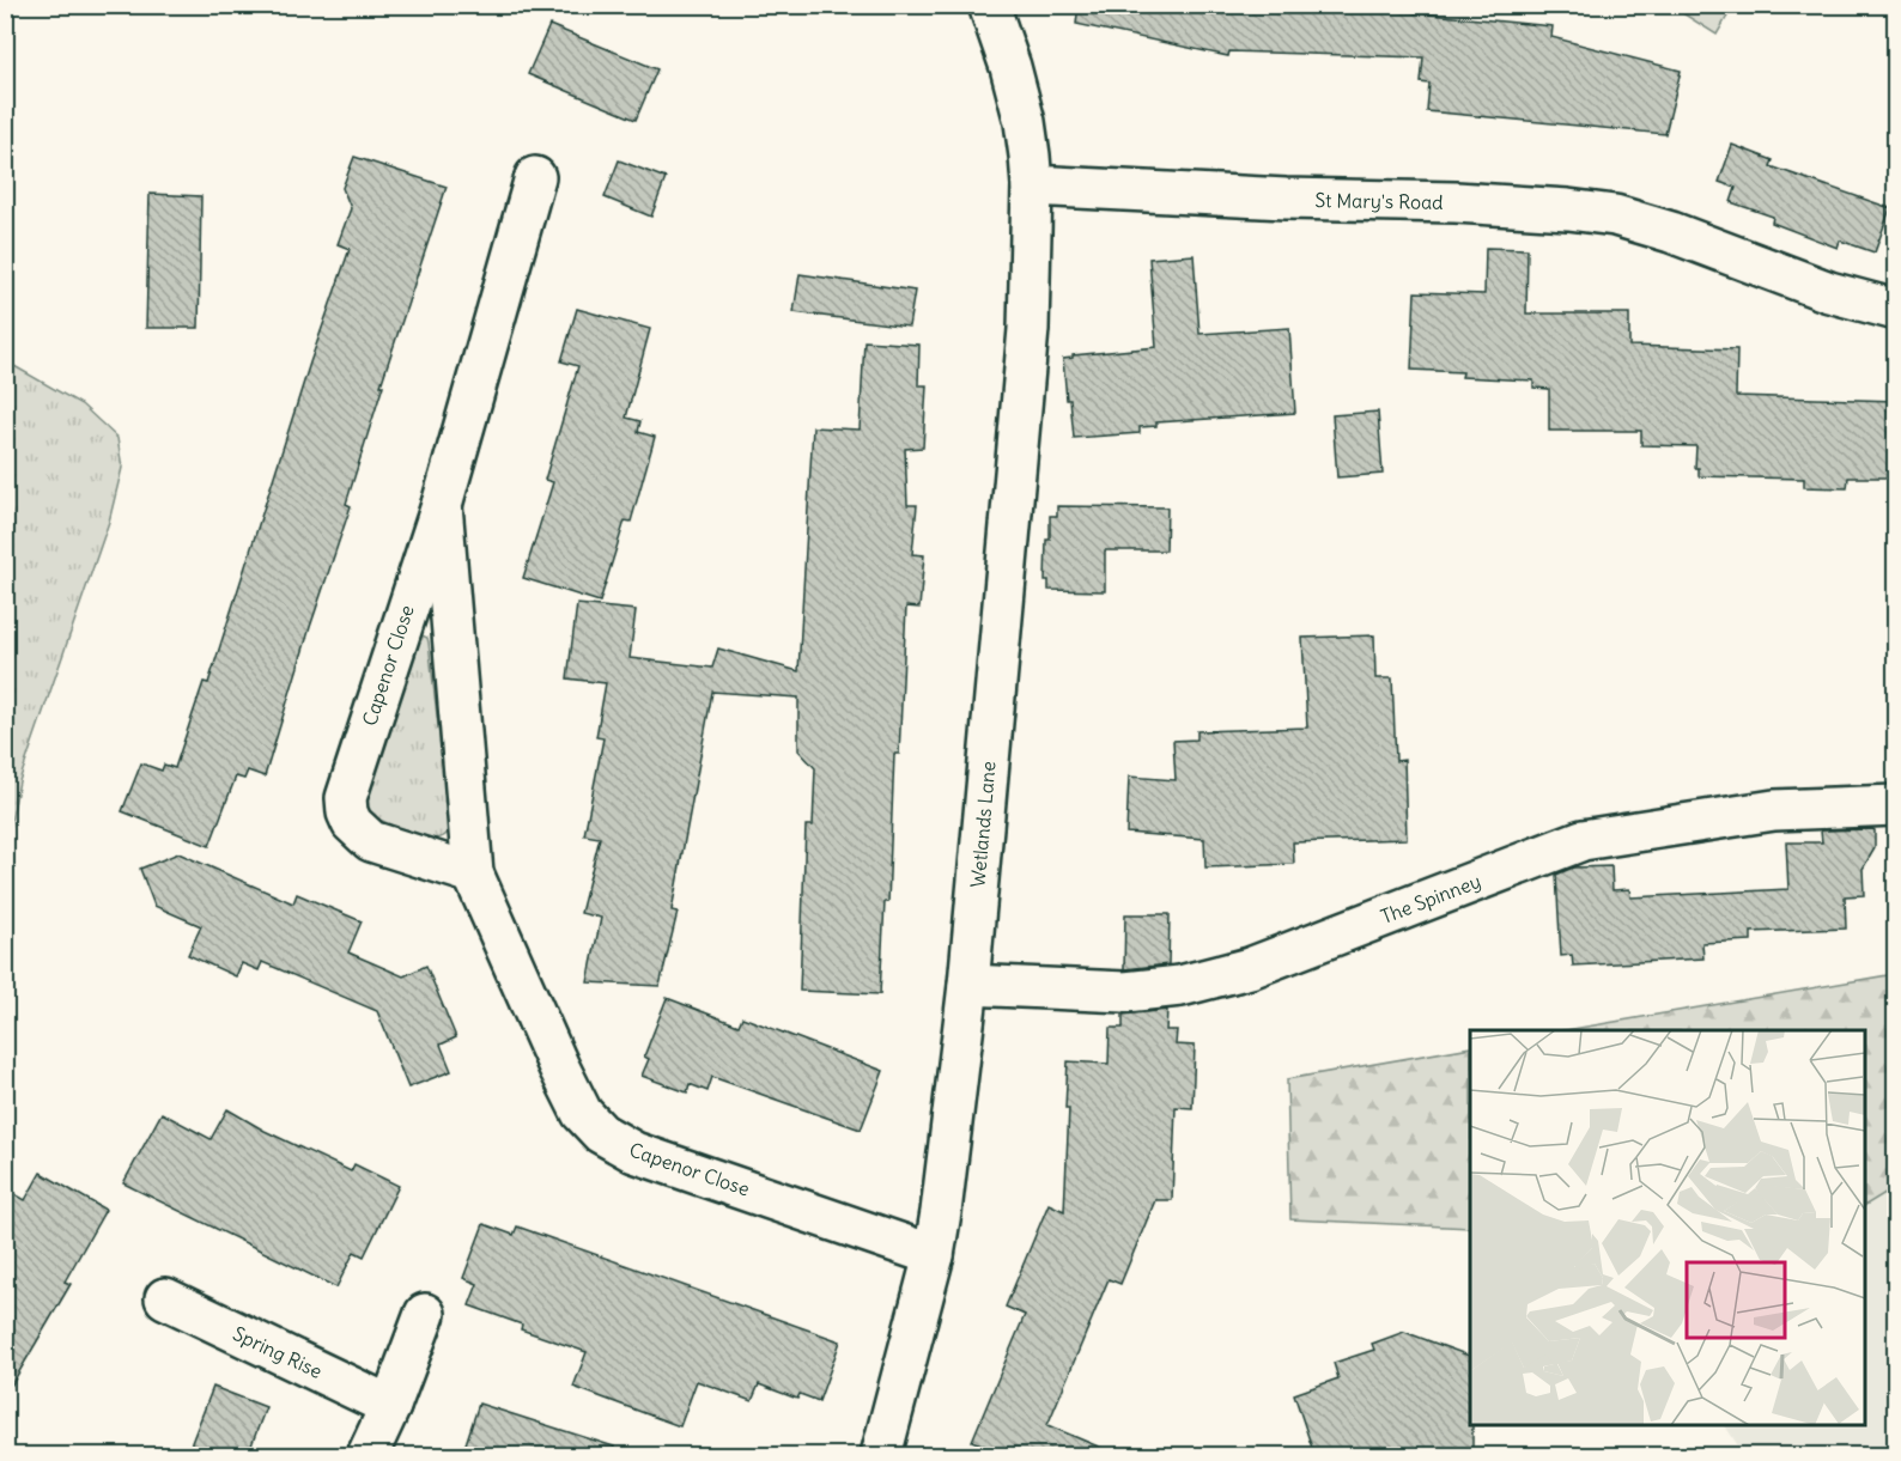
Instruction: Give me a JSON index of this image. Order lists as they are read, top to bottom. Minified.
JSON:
{"streets":{"street":["St Mary's Road","Capenor Close","Wetlands Lane","The Spinney","Spring Rise"]},"crossings":[["St Mary's Road","Wetlands Lane"],["Capenor Close","Wetlands Lane"],["Wetlands Lane","The Spinney"]]}
